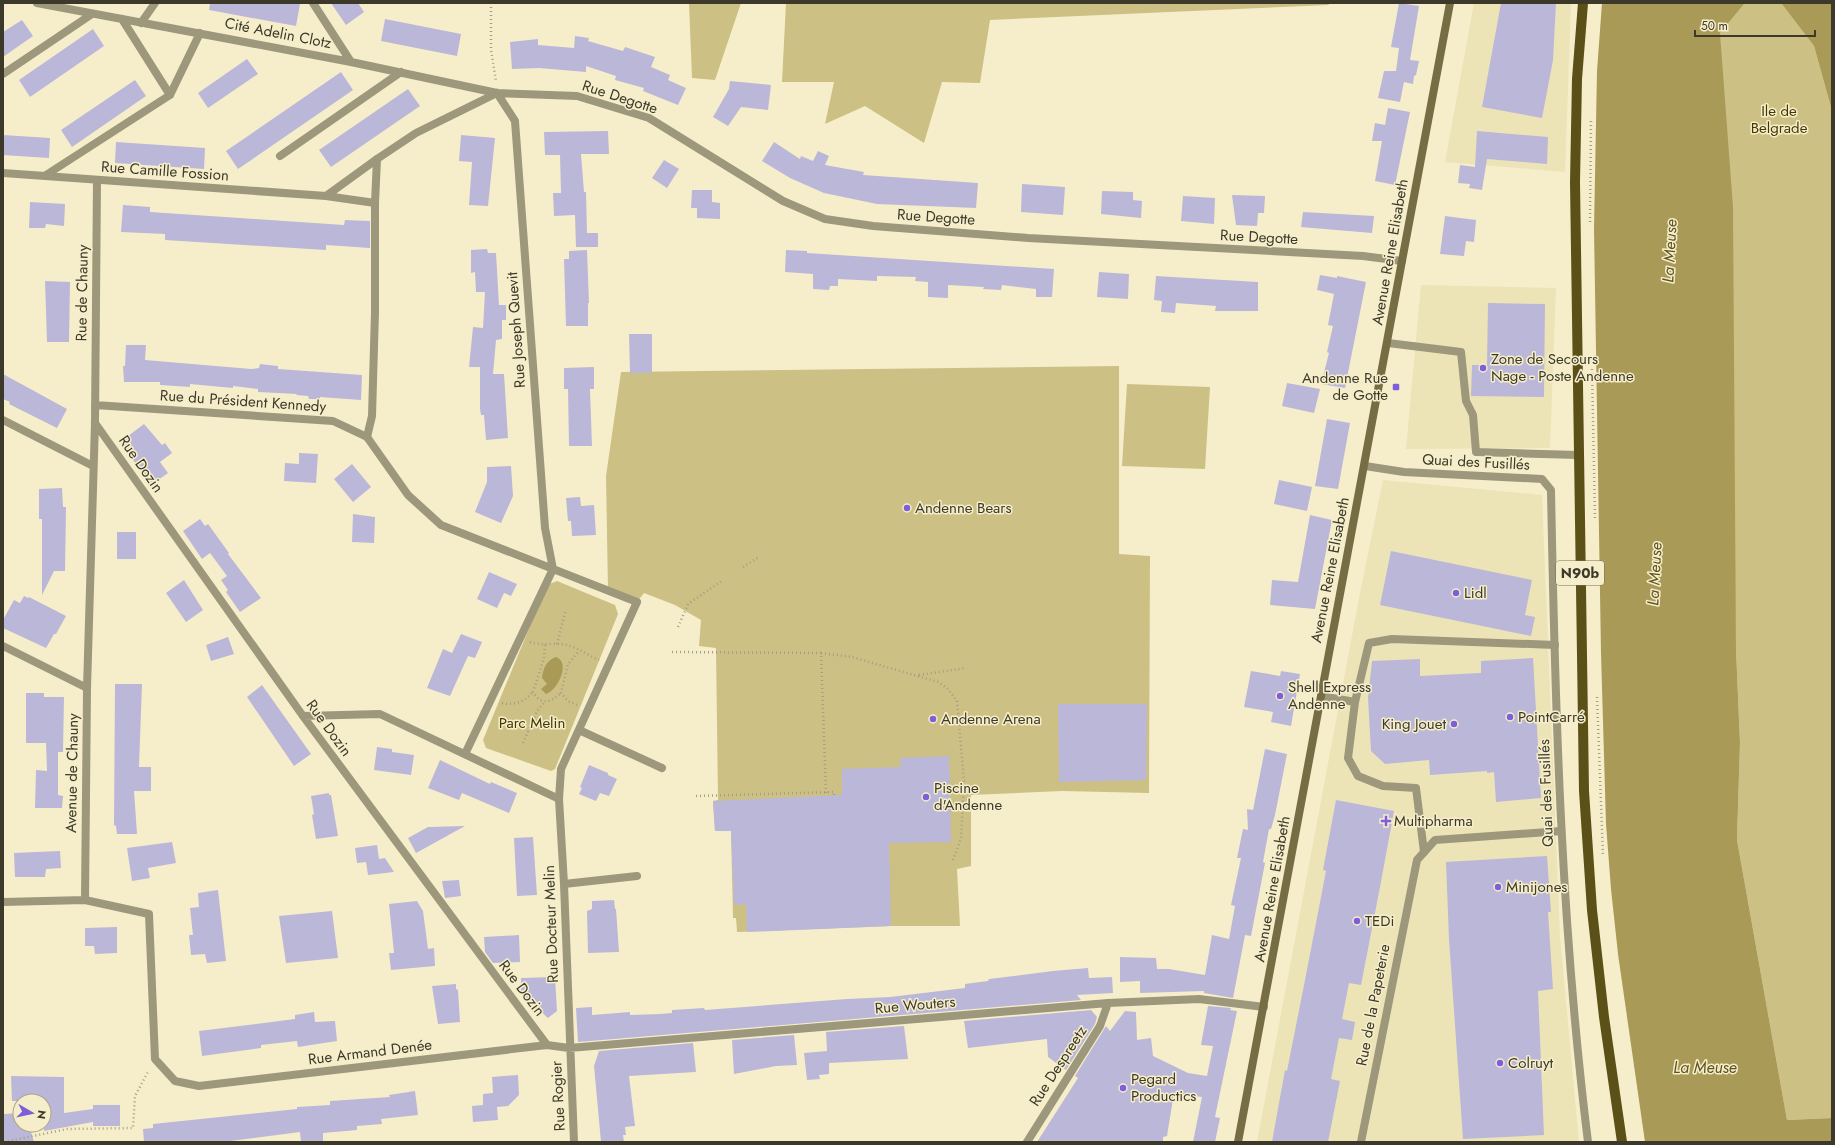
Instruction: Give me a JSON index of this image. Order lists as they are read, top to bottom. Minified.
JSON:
{"streets":{"main road":["Avenue Reine Elisabeth","N90b"],"street":["Cité Adelin Clotz","Rue Degotte","Rue Camille Fossion","Rue de Chauny","Rue Joseph Quevit","Rue du Président Kennedy","Quai des Fusillés","Rue Dozin","Avenue de Chauny","Rue Docteur Melin","Rue Wouters","Rue de la Papeterie","Rue Armand Denée","Rue Despreetz","Rue Rogier"]},"crossings":[["Cité Adelin Clotz","Rue Degotte"],["Cité Adelin Clotz","Rue Joseph Quevit"],["Rue Degotte","Avenue Reine Elisabeth"],["Rue Degotte","Rue Joseph Quevit"],["Rue Camille Fossion","Rue de Chauny"],["Avenue Reine Elisabeth","Quai des Fusillés"],["Avenue Reine Elisabeth","Rue Wouters"],["Rue de Chauny","Rue du Président Kennedy"],["Rue de Chauny","Avenue de Chauny"],["Rue Joseph Quevit","Rue du Président Kennedy"],["Rue du Président Kennedy","Avenue de Chauny"],["Rue du Président Kennedy","Rue Docteur Melin"],["Quai des Fusillés","Rue de la Papeterie"],["Rue Dozin","Avenue de Chauny"],["Rue Dozin","Rue Armand Denée"],["Rue Docteur Melin","Rue Wouters"],["Rue Docteur Melin","Rue Armand Denée"],["Rue Docteur Melin","Rue Rogier"],["Rue Wouters","Rue Armand Denée"],["Rue Wouters","Rue Despreetz"],["Rue Wouters","Rue Rogier"],["Rue Armand Denée","Rue Rogier"]],"water":["La Meuse"],"parks":["Ile de Belgrade","Parc Melin"],"places":{"other":["Zone de Secours Nage - Poste Andenne","Andenne Bears","Lidl","Shell Express Andenne","PointCarré","Andenne Arena","King Jouet","Piscine d'Andenne","Minijones","TEDi","Colruyt","Pegard Productics"],"transit":["Andenne Rue de Gotte"],"health":["Multipharma"]},"scale_bar":"50 m","north":"right"}
